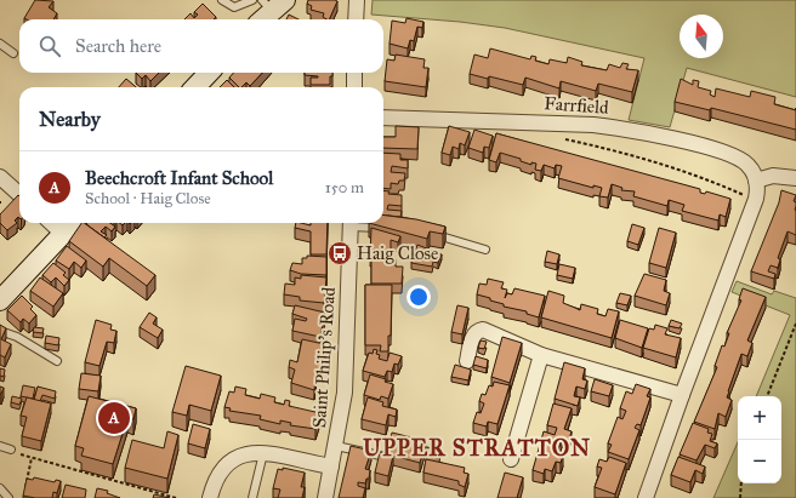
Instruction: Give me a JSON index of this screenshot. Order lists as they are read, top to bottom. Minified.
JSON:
{"streets":{"street":["Farrfield","Saint Philip's Road"]},"districts":["UPPER STRATTON"],"places":{"bus stop":["Haig Close"]},"north":"top","page":{"search":"Search here","heading":"Nearby","list":[{"mark":"A","name":"Beechcroft Infant School","note":"School · Haig Close","value":"150 m"}],"map_buttons":["+","−"],"pins":"A"}}
